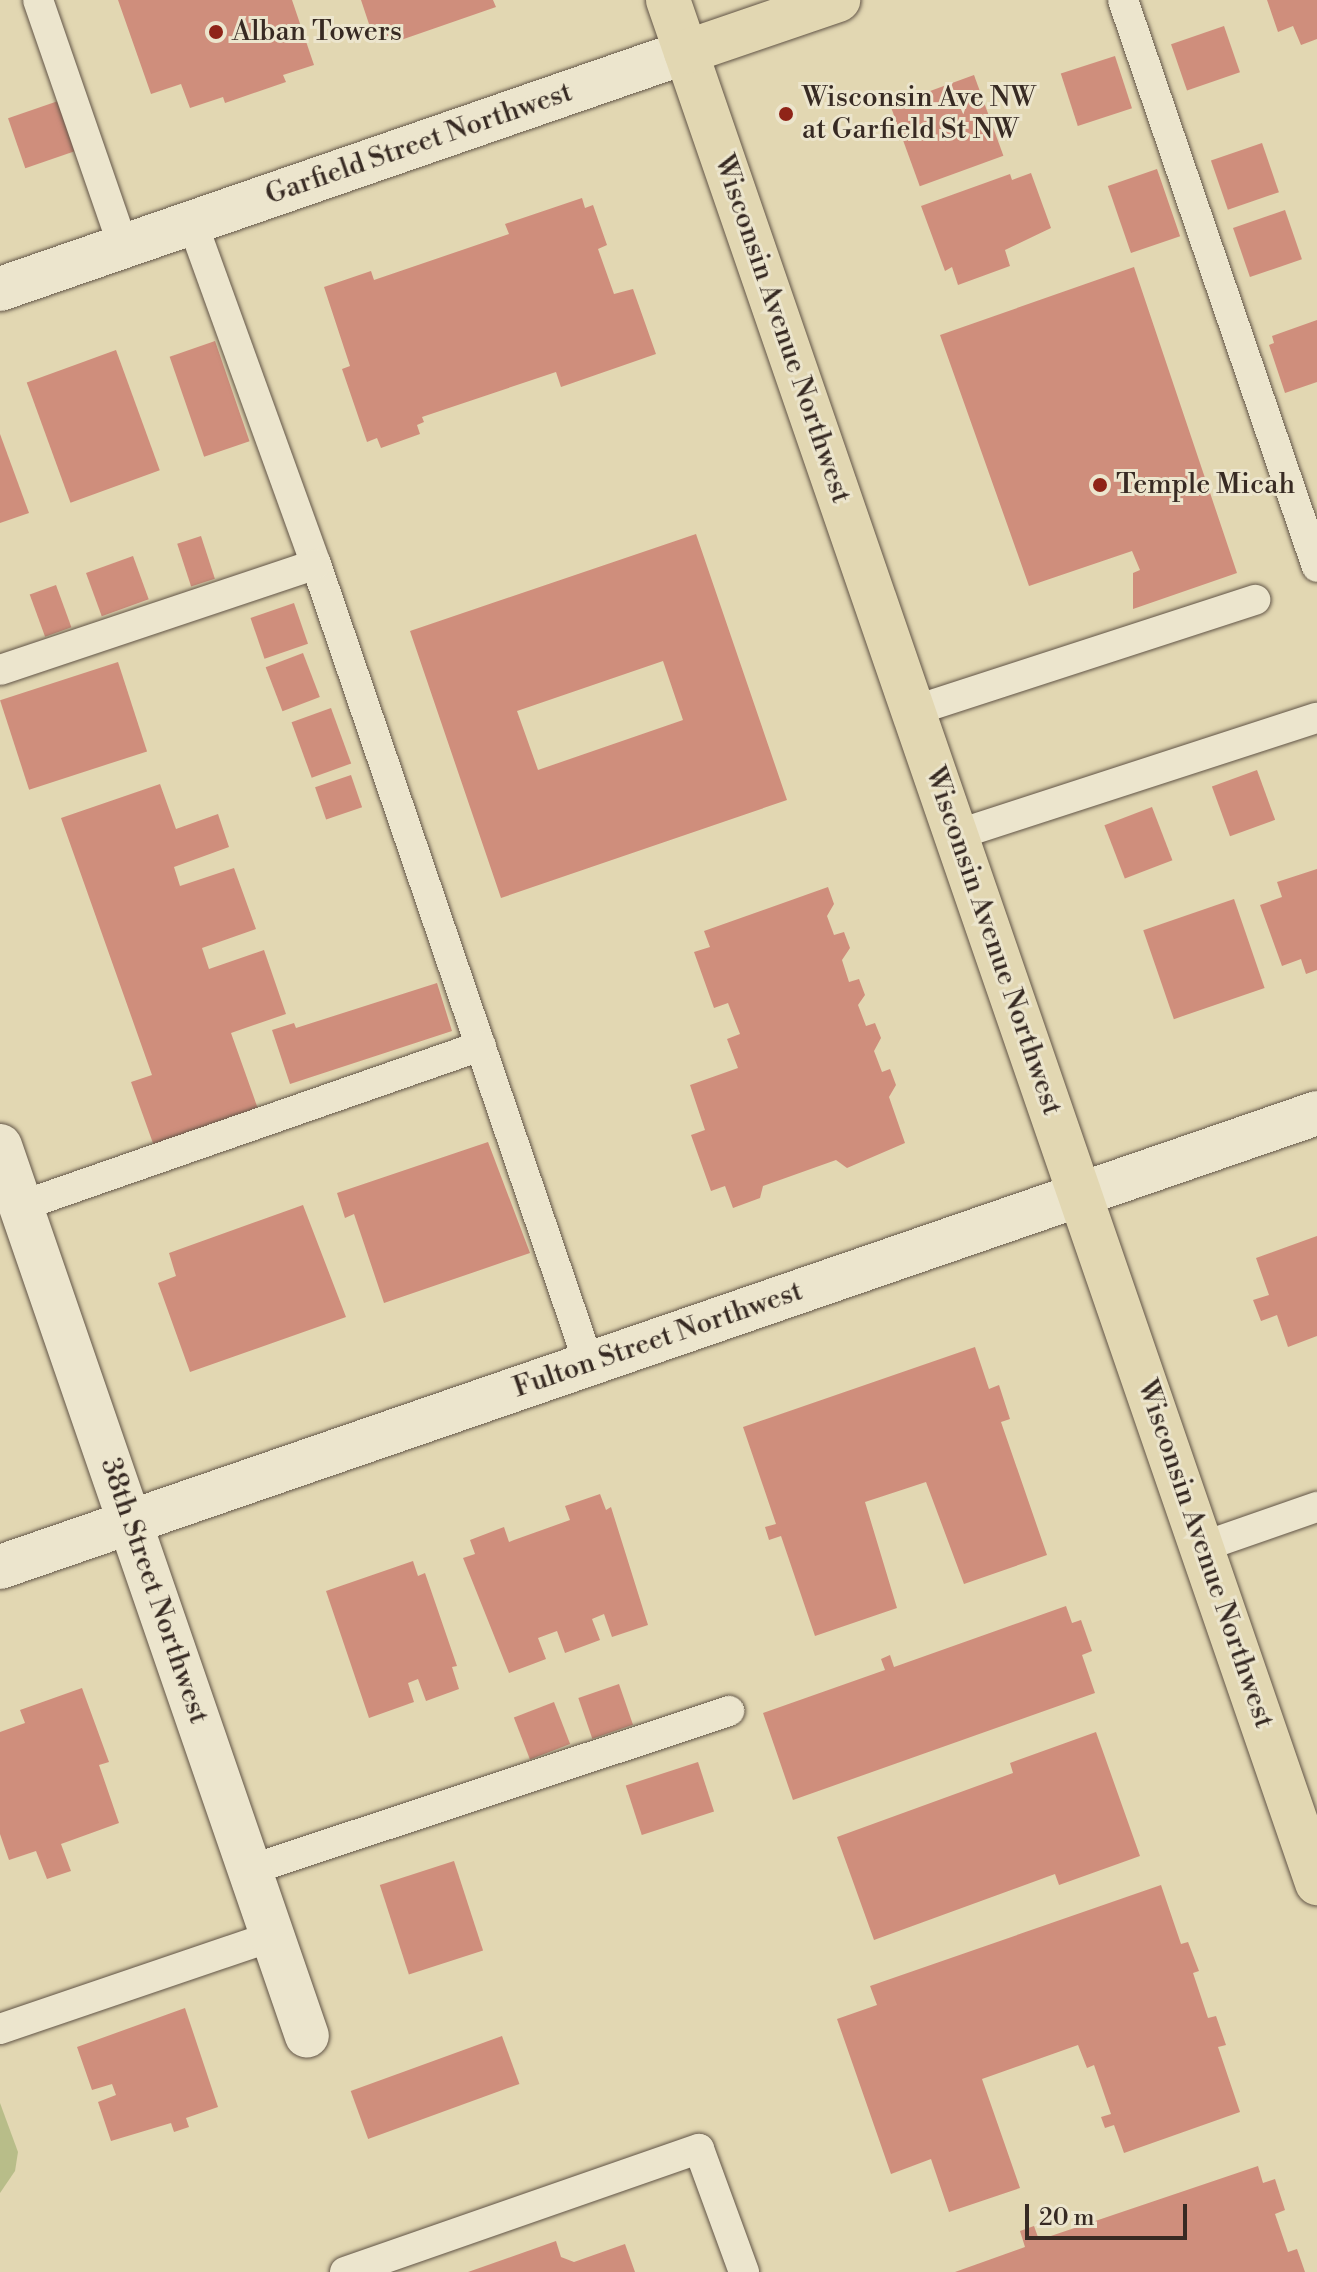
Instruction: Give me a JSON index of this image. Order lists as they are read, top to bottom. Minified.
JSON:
{"streets":{"main road":["Garfield Street Northwest","Wisconsin Avenue Northwest"],"street":["Fulton Street Northwest","38th Street Northwest"]},"crossings":[["Garfield Street Northwest","Wisconsin Avenue Northwest"],["Wisconsin Avenue Northwest","Fulton Street Northwest"],["Fulton Street Northwest","38th Street Northwest"]],"places":["Alban Towers","Wisconsin Ave NW at Garfield St NW","Temple Micah"],"scale_bar":"20 m"}
